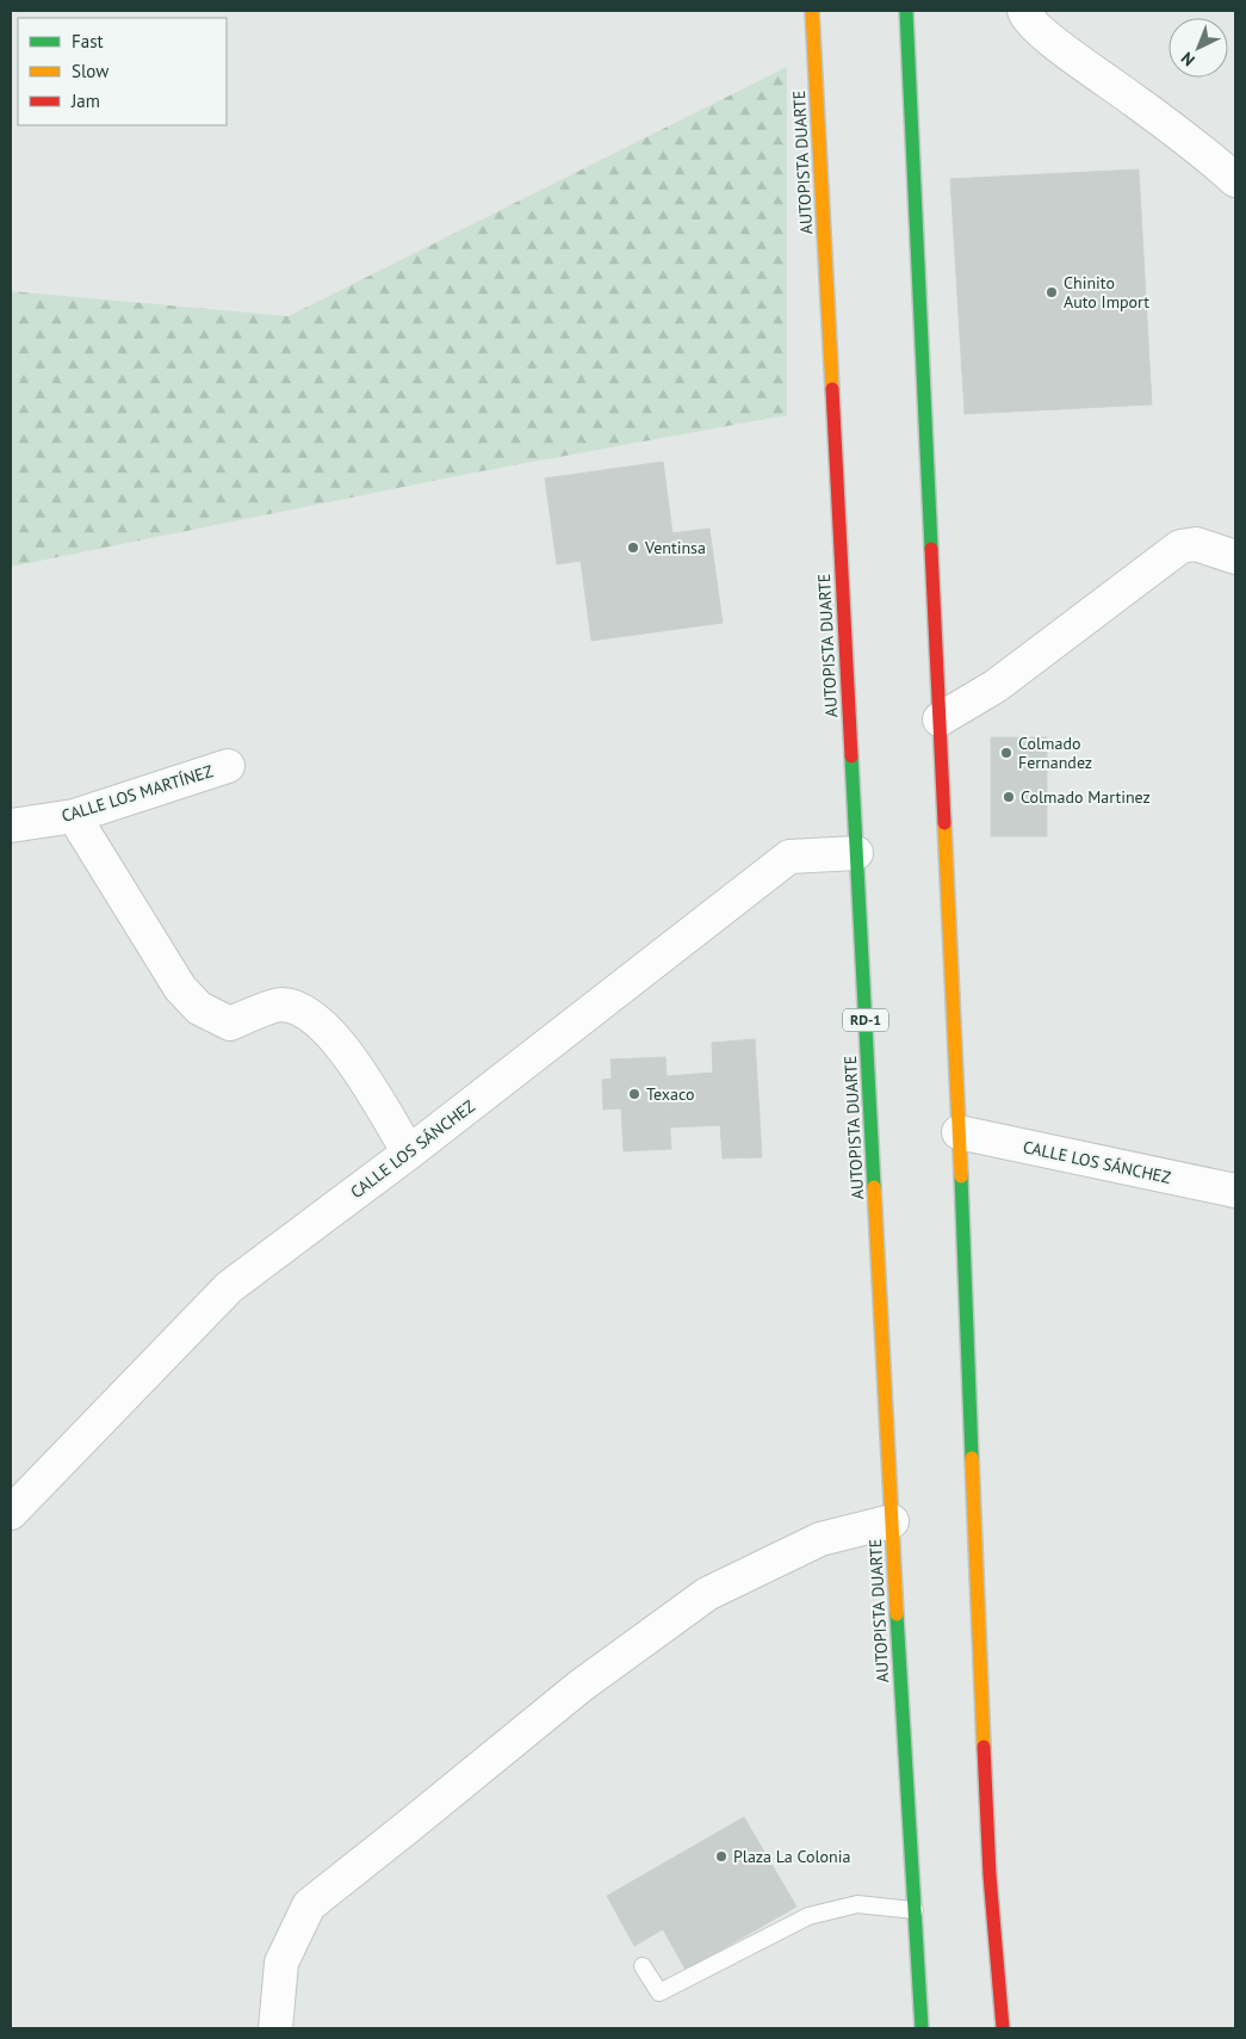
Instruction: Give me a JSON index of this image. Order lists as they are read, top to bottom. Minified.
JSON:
{"streets":{"highway":["AUTOPISTA DUARTE","RD-1"],"street":["CALLE LOS MARTÍNEZ","CALLE LOS SÁNCHEZ"]},"crossings":[["AUTOPISTA DUARTE","CALLE LOS SÁNCHEZ"]],"places":["Chinito Auto Import","Ventinsa","Colmado Fernandez","Colmado Martinez","Texaco","Plaza La Colonia"],"legend":["Fast","Slow","Jam"],"north":"bottom left"}
